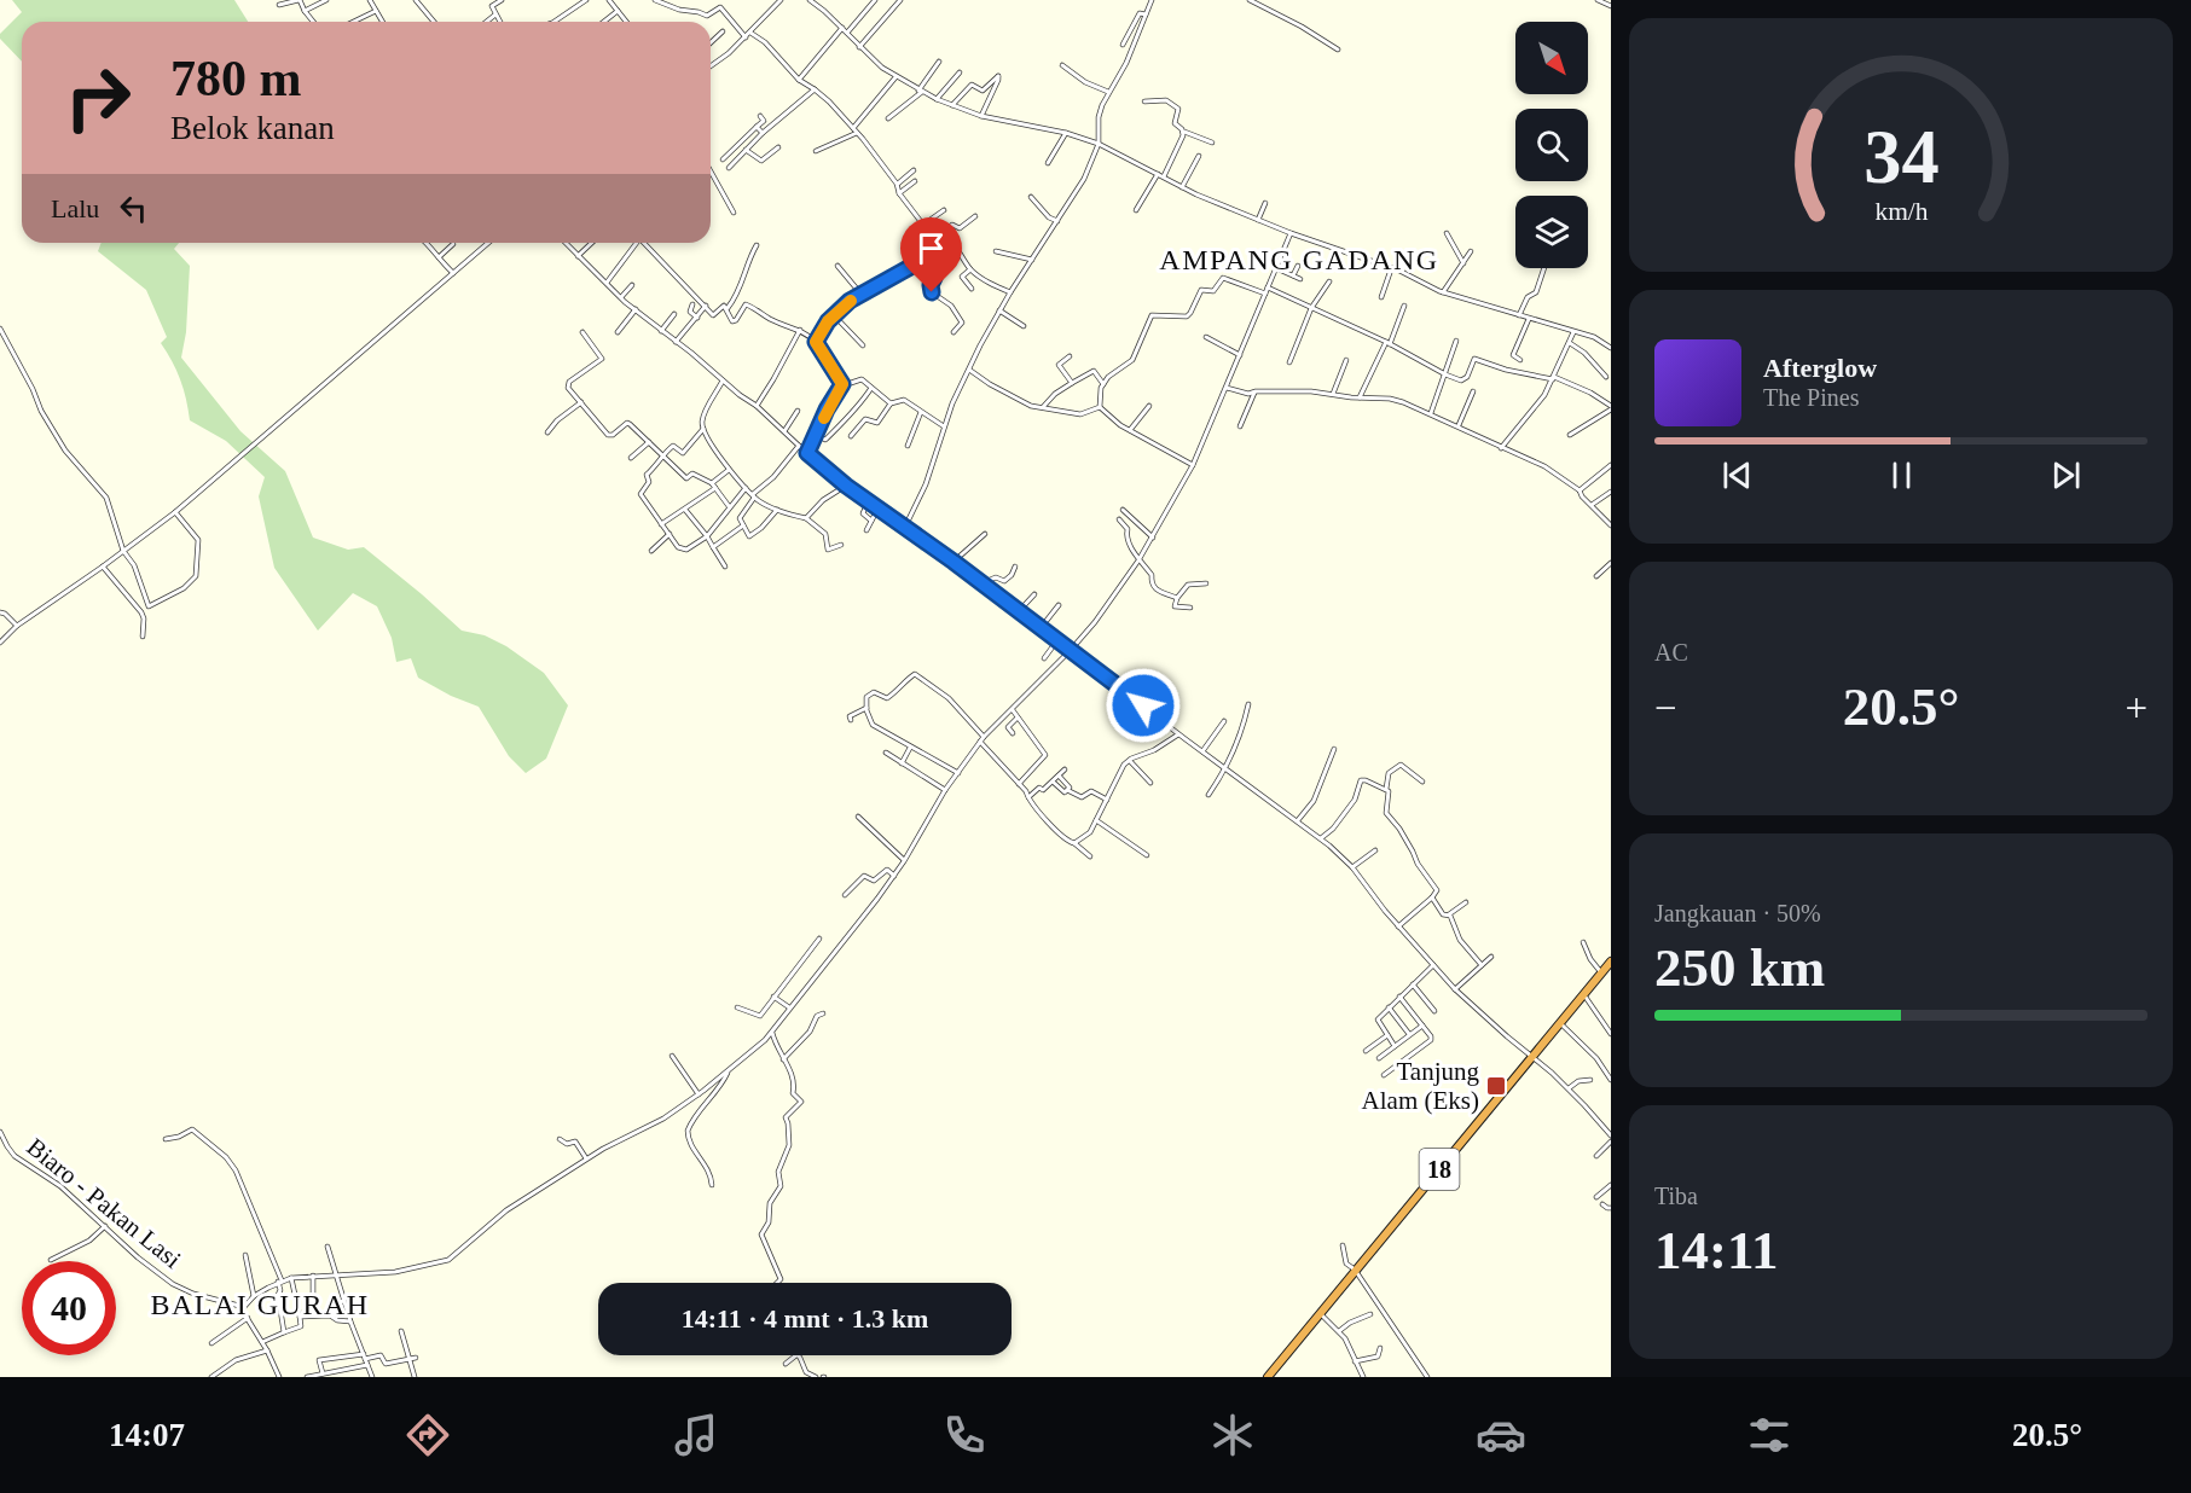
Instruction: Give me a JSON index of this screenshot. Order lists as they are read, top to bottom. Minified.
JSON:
{"streets":{"highway":["18"],"street":["Biaro - Pakan Lasi"]},"districts":["AMPANG GADANG","BALAI GURAH"],"places":{"transit":["Tanjung Alam (Eks)"]},"north":"bottom right","page":{"turn":["780 m","Belok kanan"],"then":"Lalu","song":["Afterglow","The Pines"],"tile":["AC",["Jangkauan · 50%","250 km"],["Tiba","14:11"]],"heat":["−","20.5°","+"],"limit":"40","trip":"14:11 · 4 mnt · 1.3 km","tabs":["14:07","20.5°"],"gauge":["34","km/h"]}}
